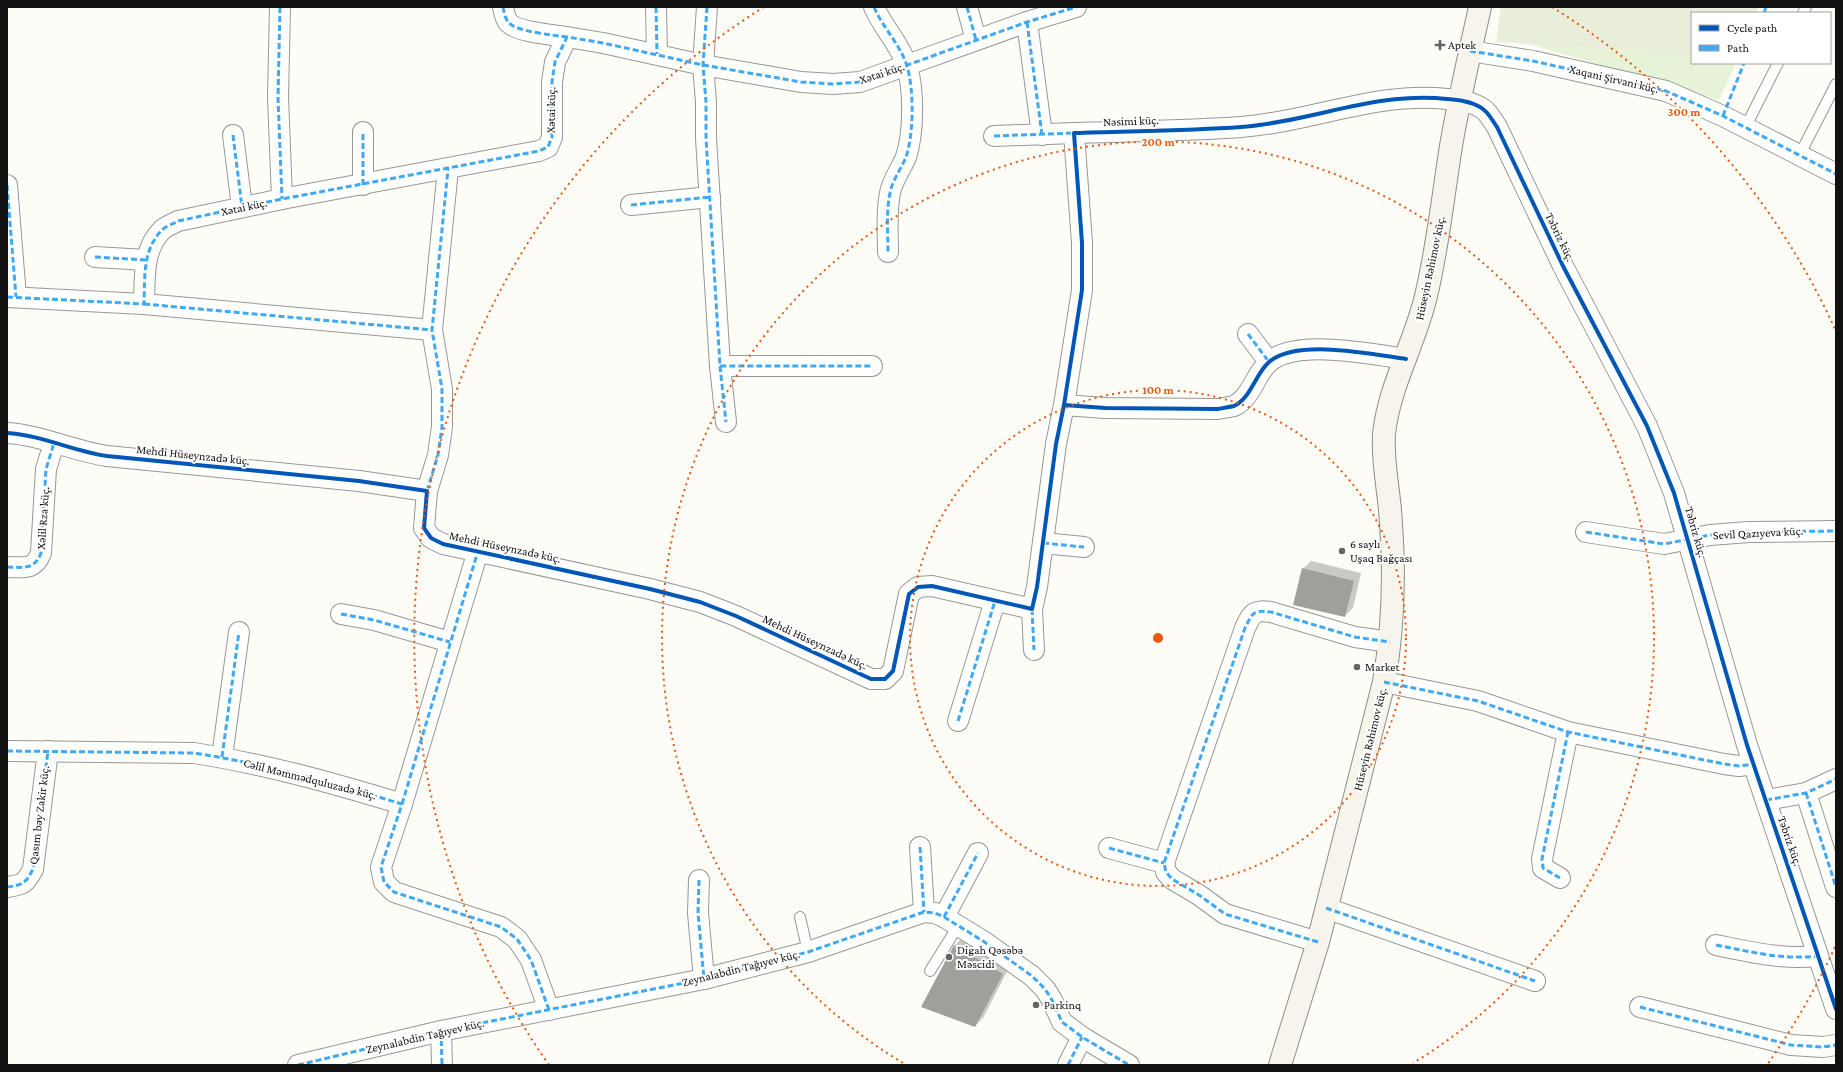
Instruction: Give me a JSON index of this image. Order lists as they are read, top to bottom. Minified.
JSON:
{"streets":{"main road":["Hüseyin Rəhimov küç."],"street":["Xətai küç.","Xaqani Şirvani küç.","Nəsimi küç.","Təbriz küç.","Mehdi Hüseynzadə küç.","Xəlil Rza küç.","Sevil Qazıyeva küç.","Cəlil Məmmədquluzadə küç.","Qasım bəy Zakir küç.","Zeynalabdin Tağıyev küç."]},"crossings":[["Xaqani Şirvani küç.","Hüseyin Rəhimov küç."],["Nəsimi küç.","Təbriz küç."],["Nəsimi küç.","Hüseyin Rəhimov küç."],["Təbriz küç.","Hüseyin Rəhimov küç."],["Təbriz küç.","Sevil Qazıyeva küç."],["Mehdi Hüseynzadə küç.","Xəlil Rza küç."],["Cəlil Məmmədquluzadə küç.","Qasım bəy Zakir küç."]],"places":{"health":["Aptek"],"other":["6 saylı Uşaq Bağçası","Market","Digah Qəsəbə Məscidi","Parkinq"]},"legend":["Cycle path","Path"],"rings":["300 m","200 m","100 m"]}
